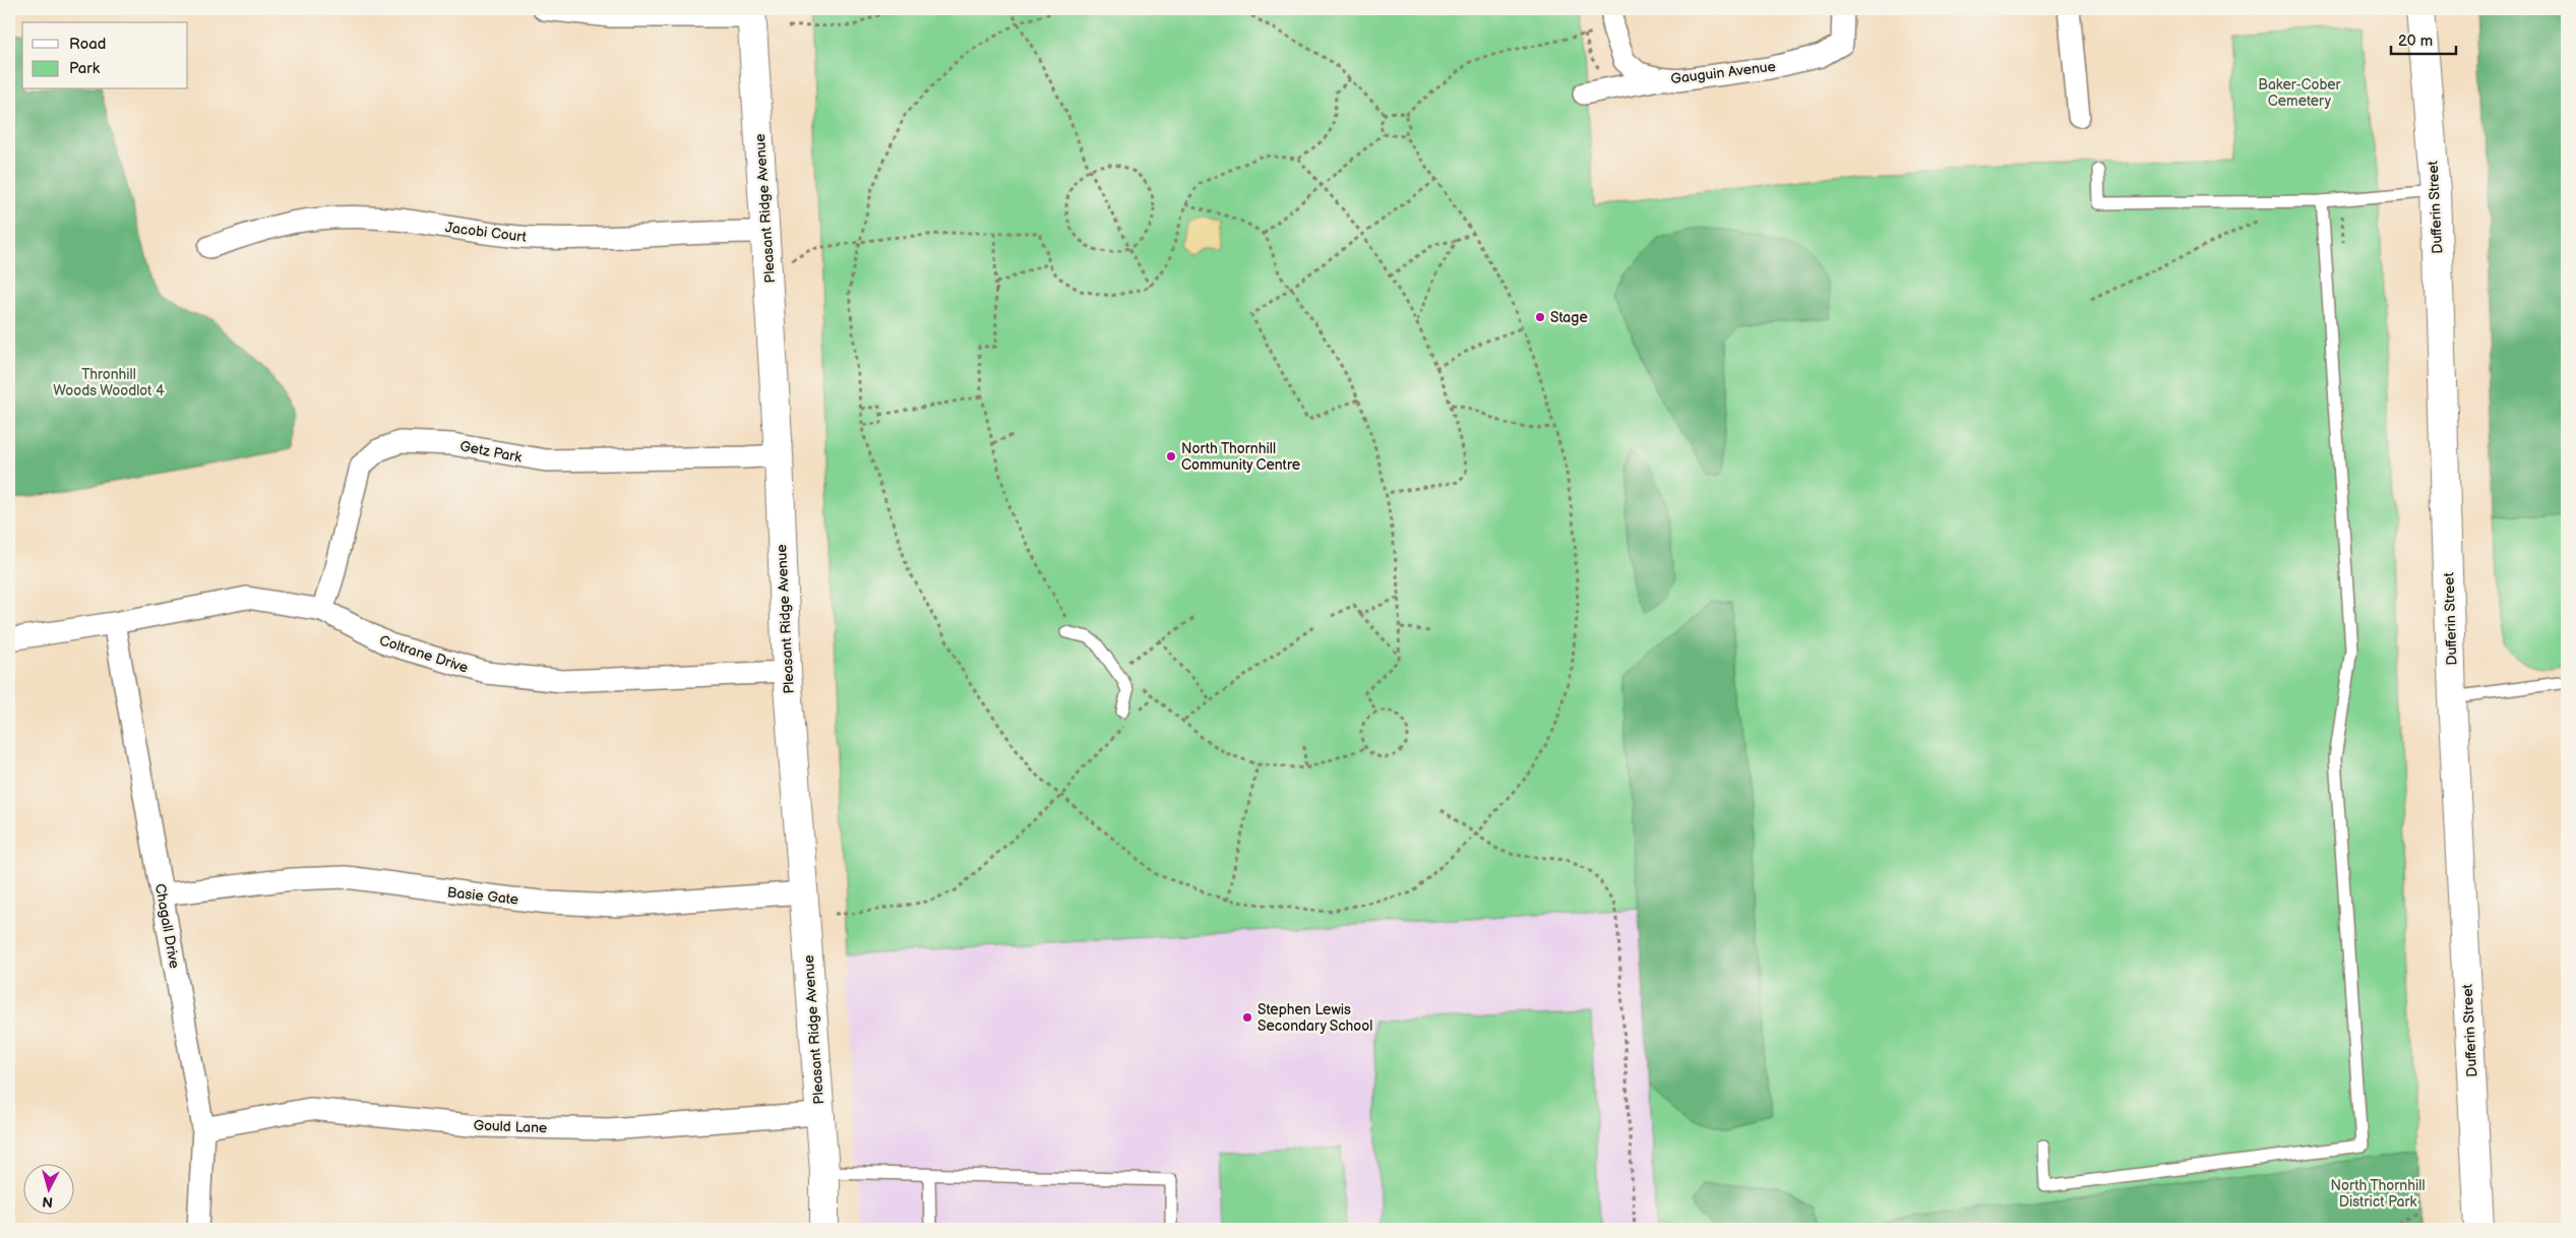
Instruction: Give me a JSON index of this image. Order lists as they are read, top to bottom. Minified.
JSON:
{"streets":{"street":["Gauguin Avenue","Dufferin Street","Pleasant Ridge Avenue","Jacobi Court","Getz Park","Coltrane Drive","Basie Gate","Chagall Drive","Gould Lane"]},"crossings":[["Pleasant Ridge Avenue","Jacobi Court"],["Pleasant Ridge Avenue","Getz Park"],["Pleasant Ridge Avenue","Coltrane Drive"],["Pleasant Ridge Avenue","Basie Gate"],["Pleasant Ridge Avenue","Gould Lane"],["Getz Park","Coltrane Drive"],["Coltrane Drive","Chagall Drive"],["Basie Gate","Chagall Drive"],["Chagall Drive","Gould Lane"]],"parks":["Baker-Cober Cemetery","Thronhill Woods Woodlot 4","North Thornhill District Park"],"places":["Stage","North Thornhill Community Centre","Stephen Lewis Secondary School"],"legend":["Road","Park"],"scale_bar":"20 m","north":"bottom"}
